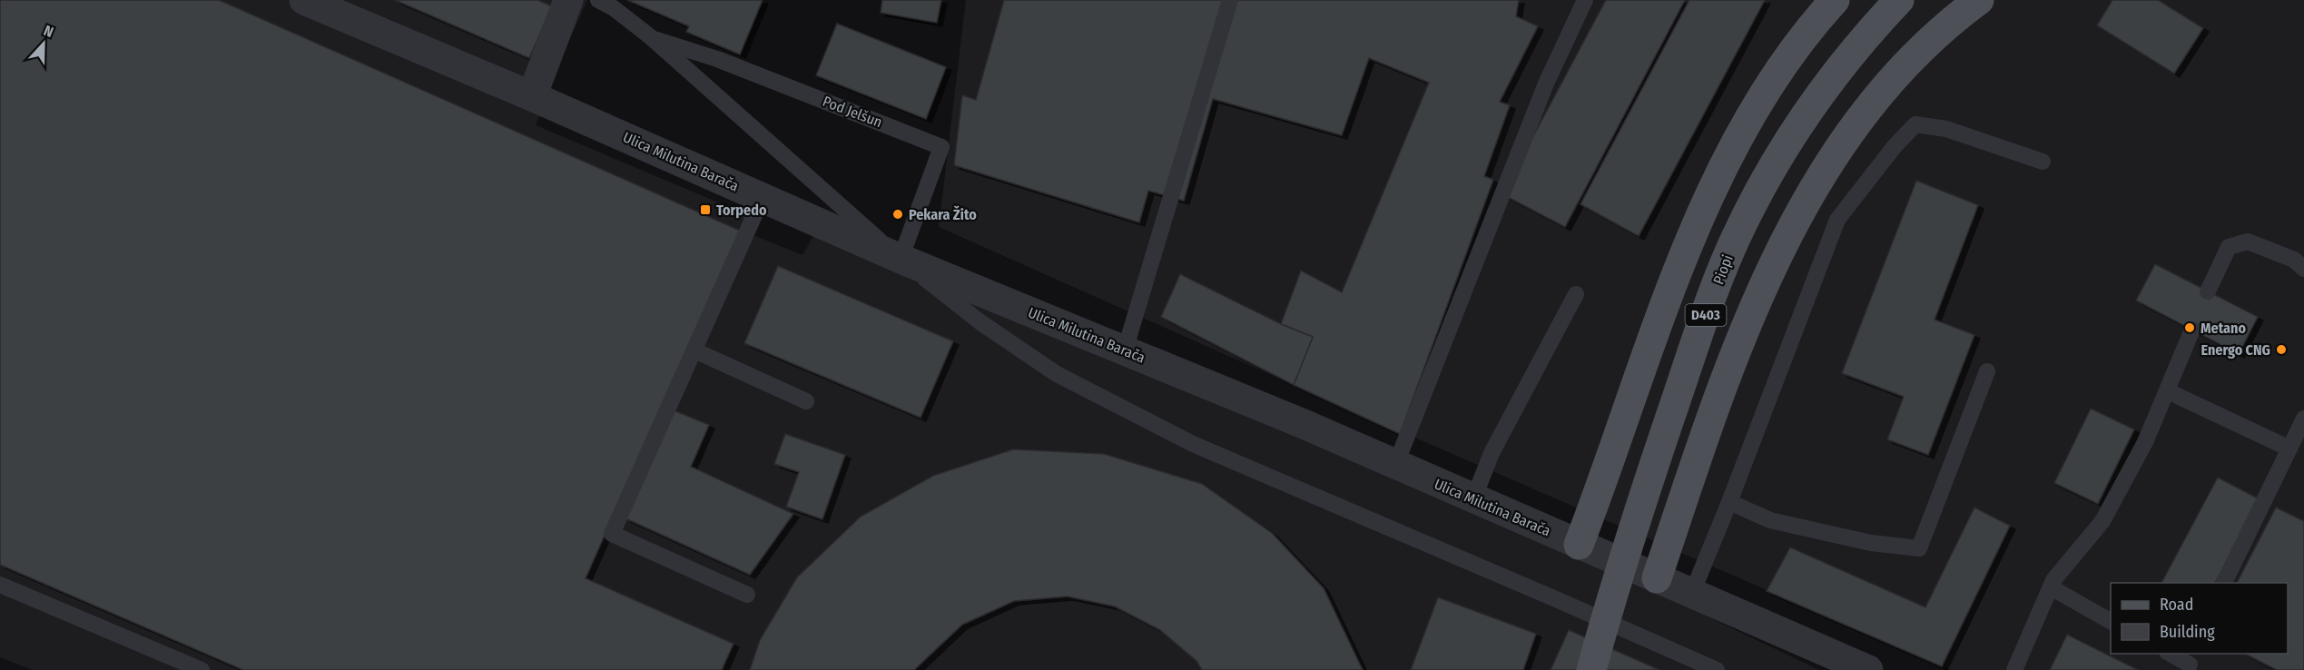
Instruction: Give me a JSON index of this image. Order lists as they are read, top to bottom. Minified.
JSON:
{"streets":{"main road":["Piopi","D403"],"street":["Ulica Milutina Barača"],"lane":["Pod Jelšun"]},"crossings":[["Pod Jelšun","Ulica Milutina Barača"]],"places":{"transit":["Torpedo"],"other":["Pekara Žito","Metano","Energo CNG"]},"legend":["Road","Building"],"north":"top"}
